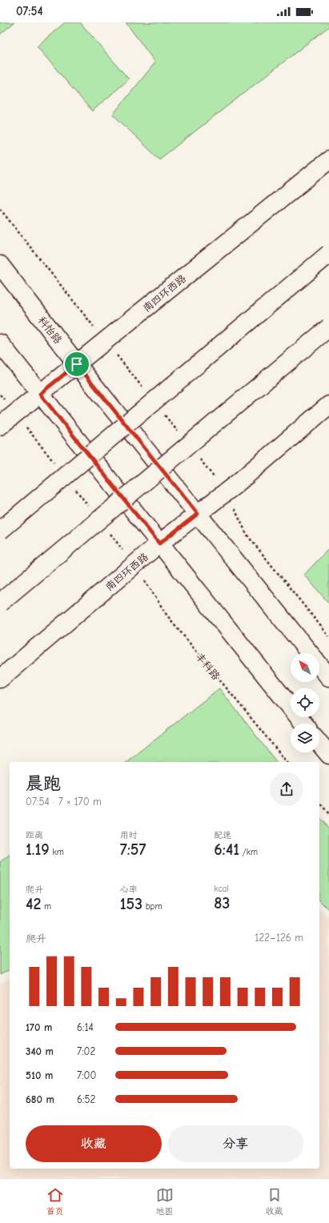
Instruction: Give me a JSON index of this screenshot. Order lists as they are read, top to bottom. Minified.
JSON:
{"streets":{"main road":["南四环西路","科怡路"],"path":["丰科路"]},"crossings":[["南四环西路","科怡路"],["南四环西路","丰科路"]],"north":"top left","page":{"status":"07:54","heading":["晨跑","07:54 · 7 × 170 m"],"stats":[["距离","1.19 km"],["用时","7:57"],["配速","6:41 /km"],["爬升","42 m"],["心率","153 bpm"],["kcal","83"]],"chart":["爬升","122–126 m"],"list":[{"name":"170 m","note":"6:14"},{"name":"340 m","note":"7:02"},{"name":"510 m","note":"7:00"},{"name":"680 m","note":"6:52"}],"buttons":["收藏","分享"],"tabs":["首页","地图","收藏"]}}
